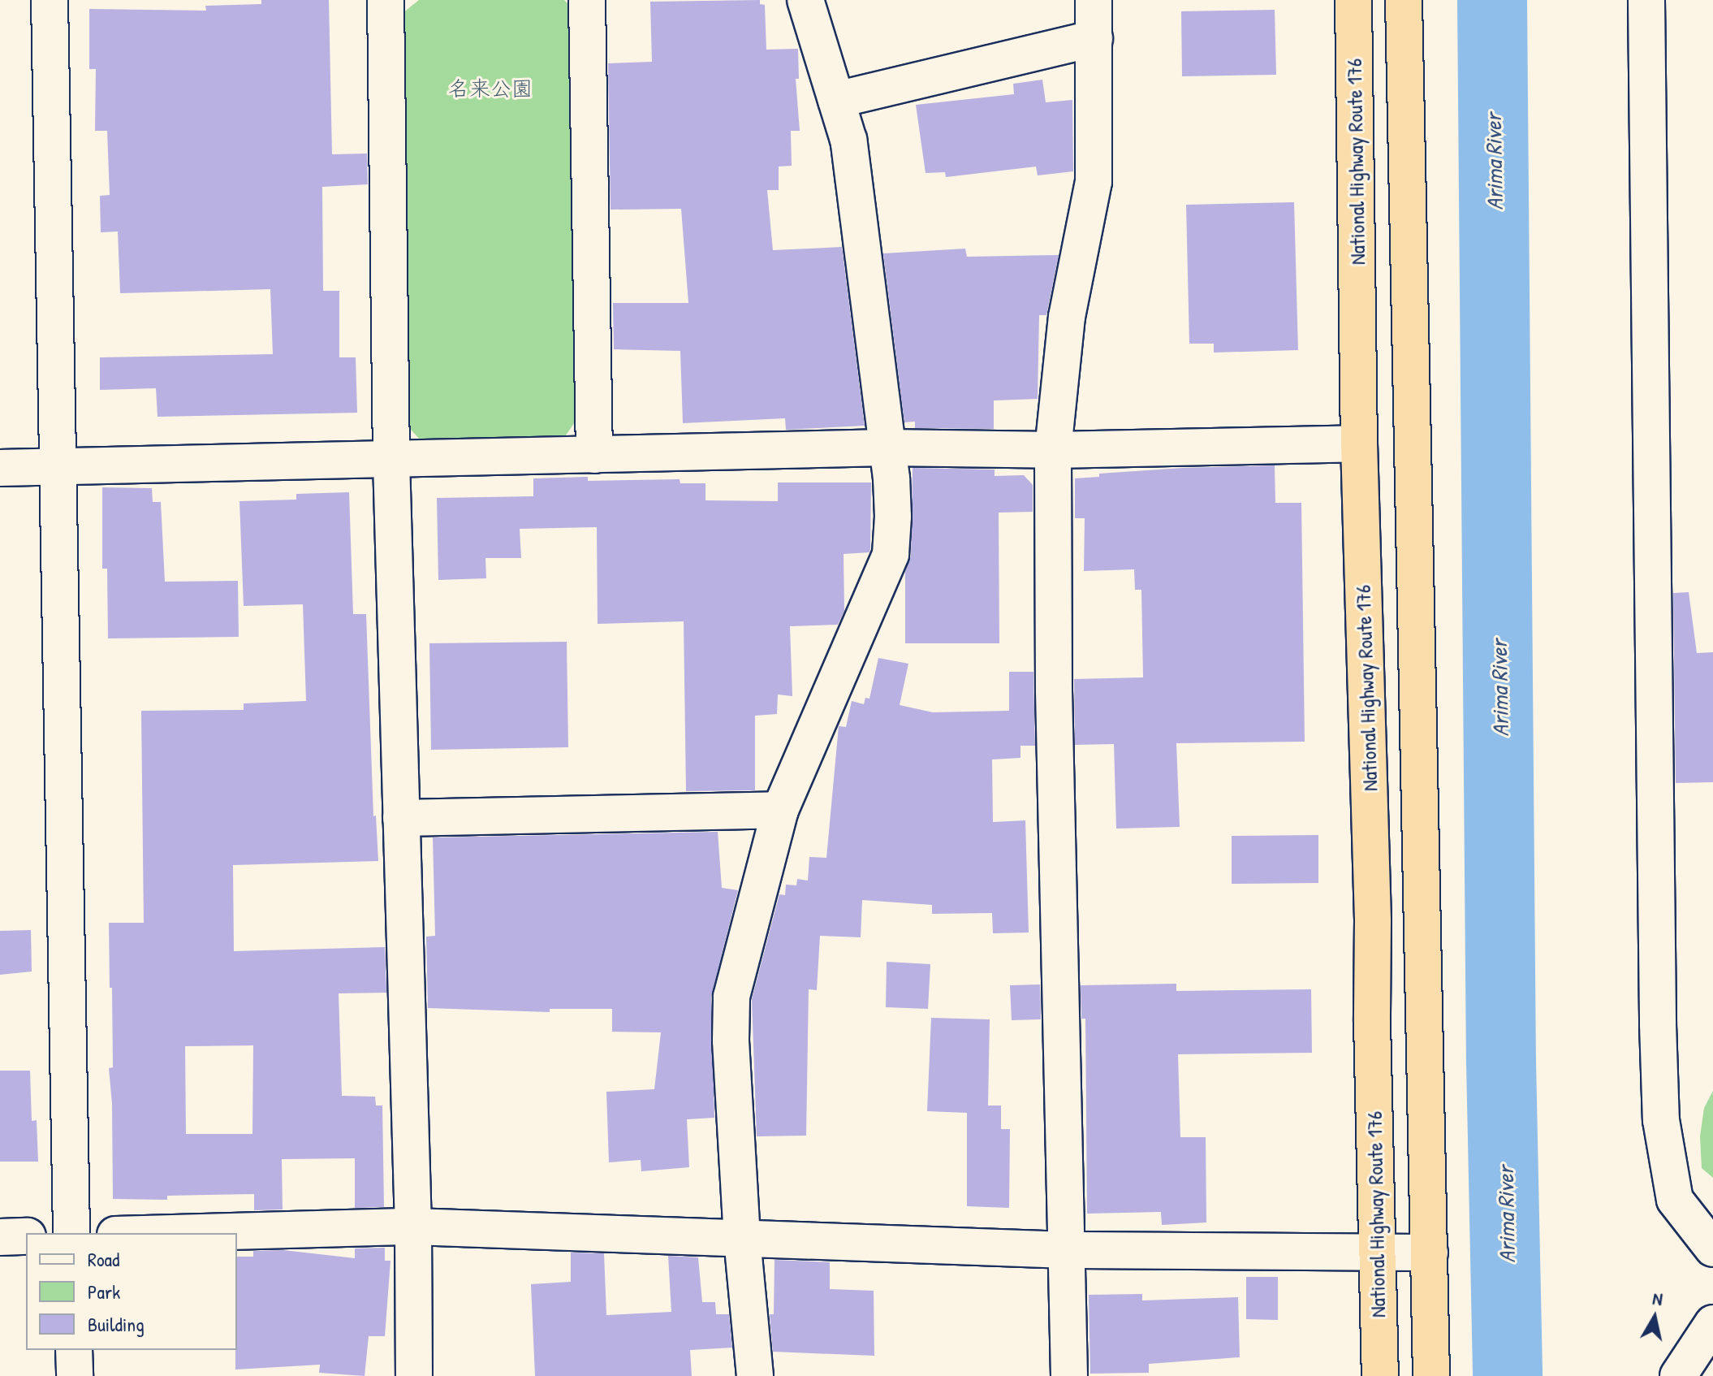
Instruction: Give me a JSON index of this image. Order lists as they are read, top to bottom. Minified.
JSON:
{"streets":{"highway":["National Highway Route 176"]},"water":["Arima River"],"parks":["名来公園"],"legend":["Road","Park","Building"],"north":"top"}
